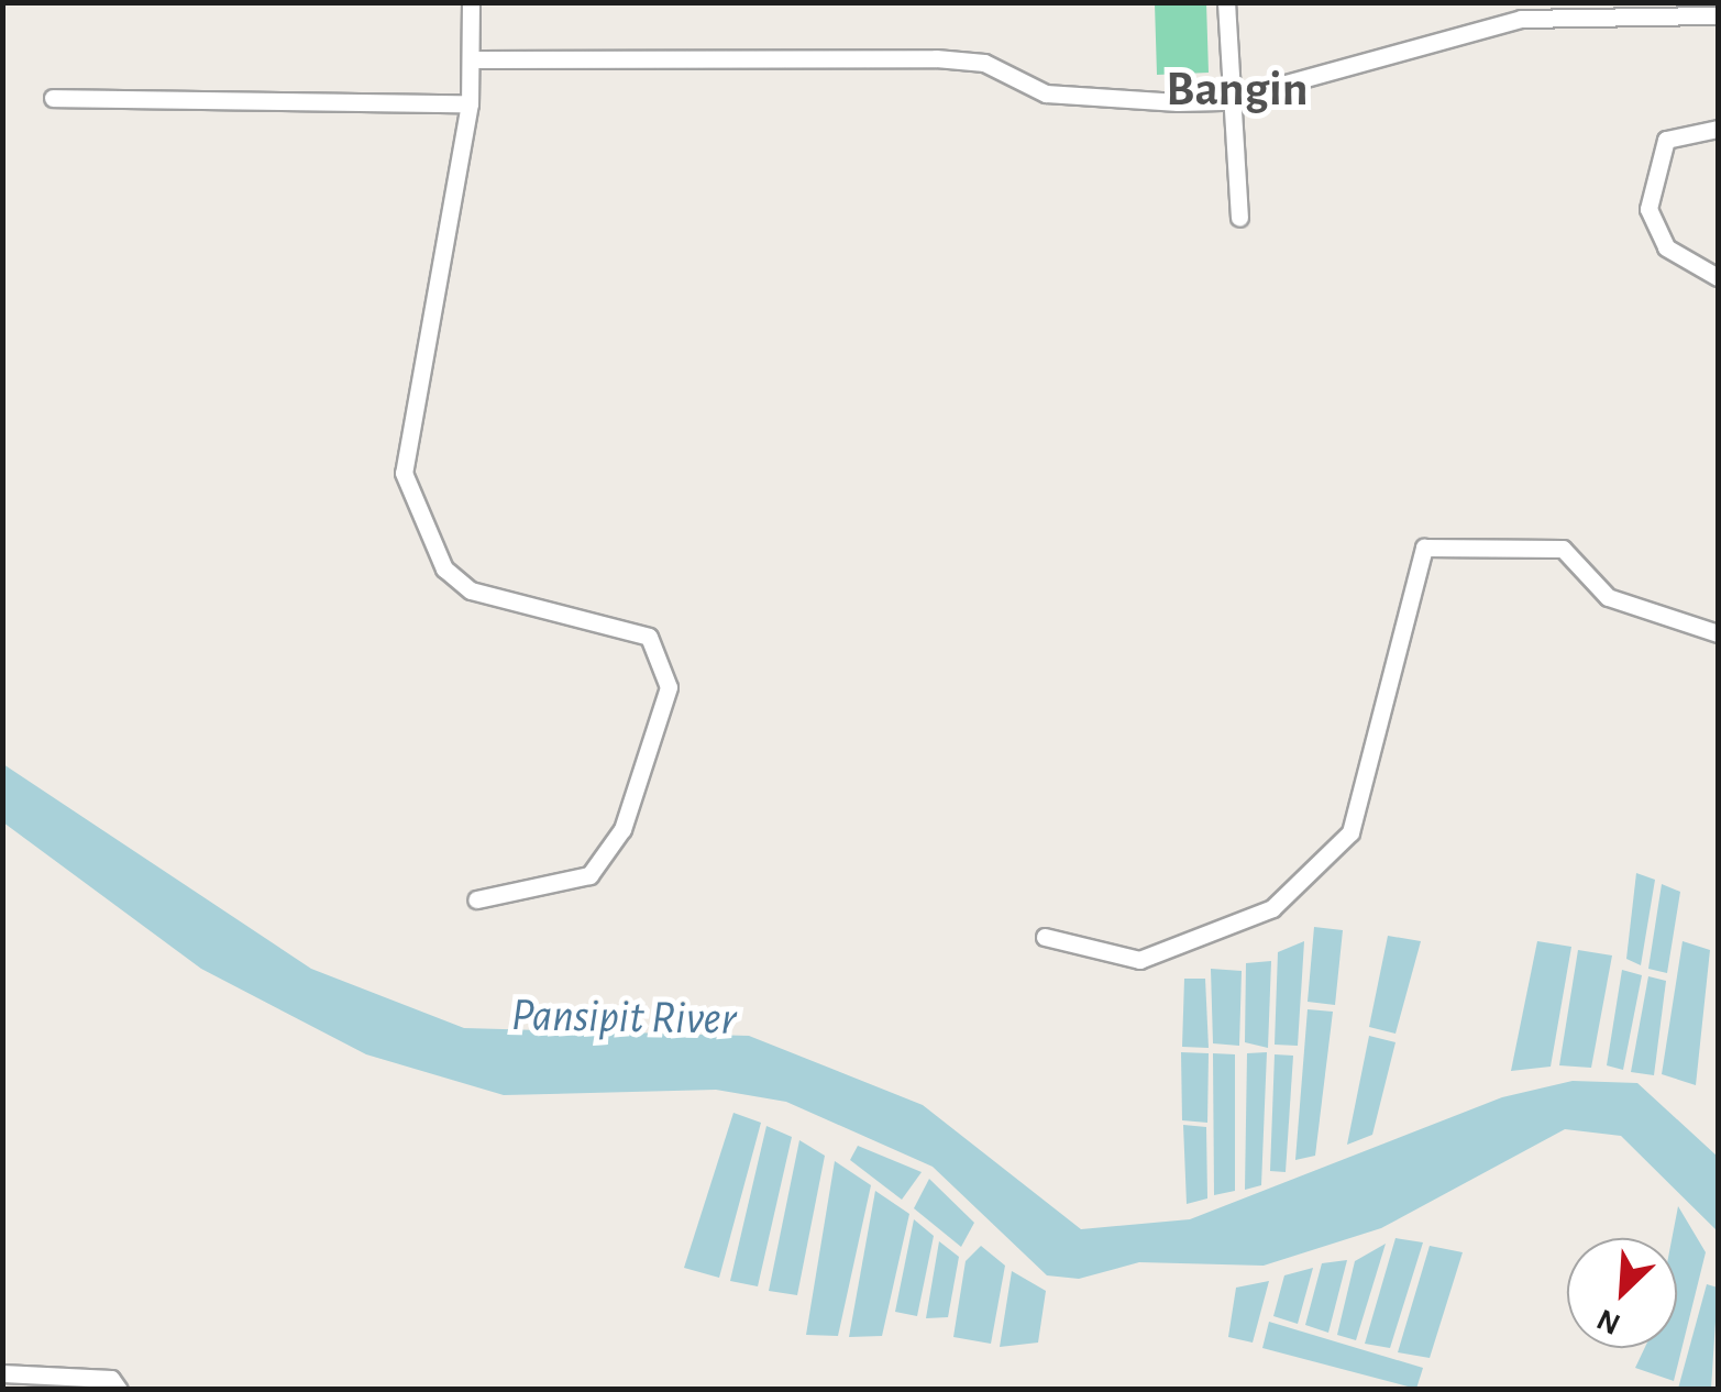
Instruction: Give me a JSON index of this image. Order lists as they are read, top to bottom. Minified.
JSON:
{"districts":["Bangin"],"water":["Pansipit River"],"north":"bottom left"}
